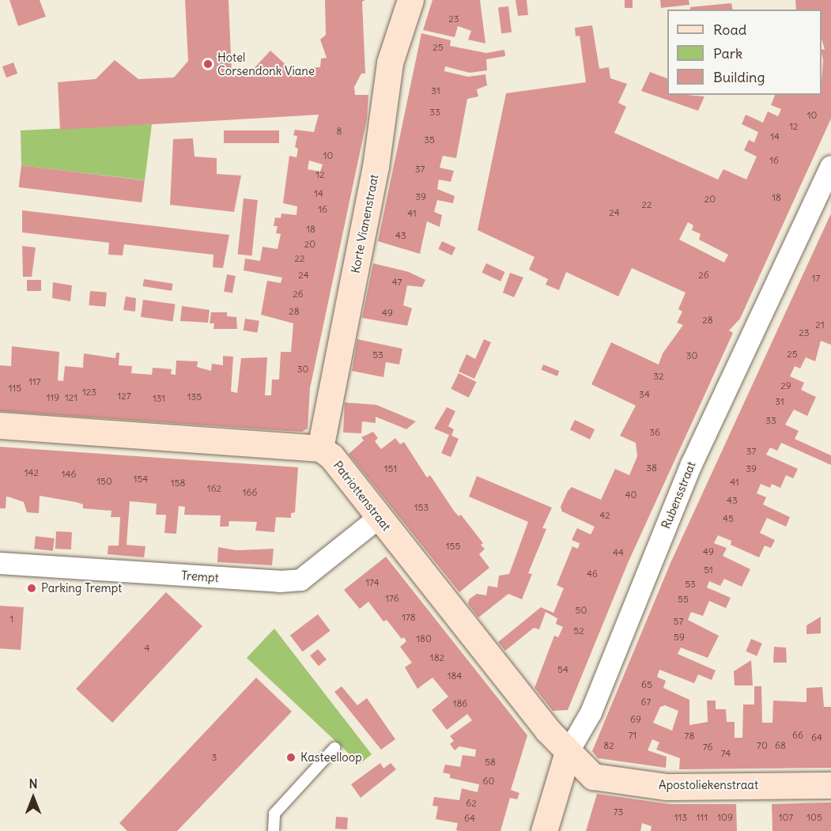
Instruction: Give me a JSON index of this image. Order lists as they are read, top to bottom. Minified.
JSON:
{"streets":{"street":["Korte Vianenstraat","Rubensstraat","Patriottenstraat","Trempt","Apostoliekenstraat"]},"crossings":[["Korte Vianenstraat","Patriottenstraat"],["Rubensstraat","Patriottenstraat"],["Rubensstraat","Apostoliekenstraat"],["Patriottenstraat","Trempt"],["Patriottenstraat","Apostoliekenstraat"]],"places":["Hotel Corsendonk Viane","Parking Trempt","Kasteelloop"],"house_numbers":["23","25","31","33","10","12","8","14","35","10","16","37","12","14","39","18","20","22","16","24","41","18","43","20","22","24","26","17","47","26","28","49","28","21","23","25","53","30","30","32","117","29","115","123","34","127","135","119","121","131","31","33","36","37","38","151","39","142","146","154","150","41","158","162","166","40","43","153","42","45","155","49","44","51","46","174","53","176","55","50","178","1","57","52","59","180","4","182","54","184","65","67","186","69","71","66","78","64","82","70","68","76","74","3","58","60","62","73","113","111","109","107","105","64"],"legend":["Road","Park","Building"],"north":"top"}
